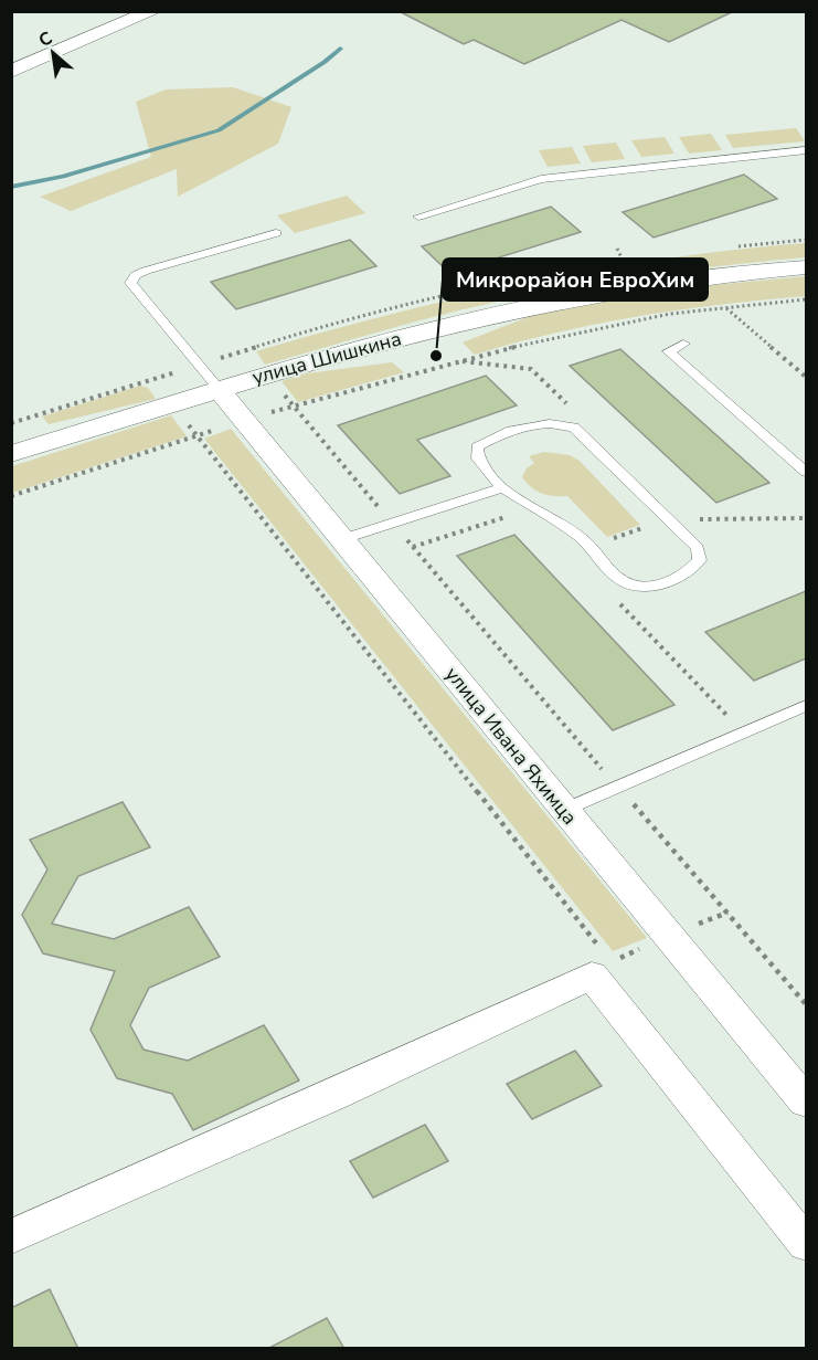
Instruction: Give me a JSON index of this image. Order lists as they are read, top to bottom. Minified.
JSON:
{"streets":{"street":["улица Шишкина","улица Ивана Яхимца"]},"crossings":[["улица Шишкина","улица Ивана Яхимца"]],"places":["Микрорайон ЕвроХим"],"north":"top left"}
